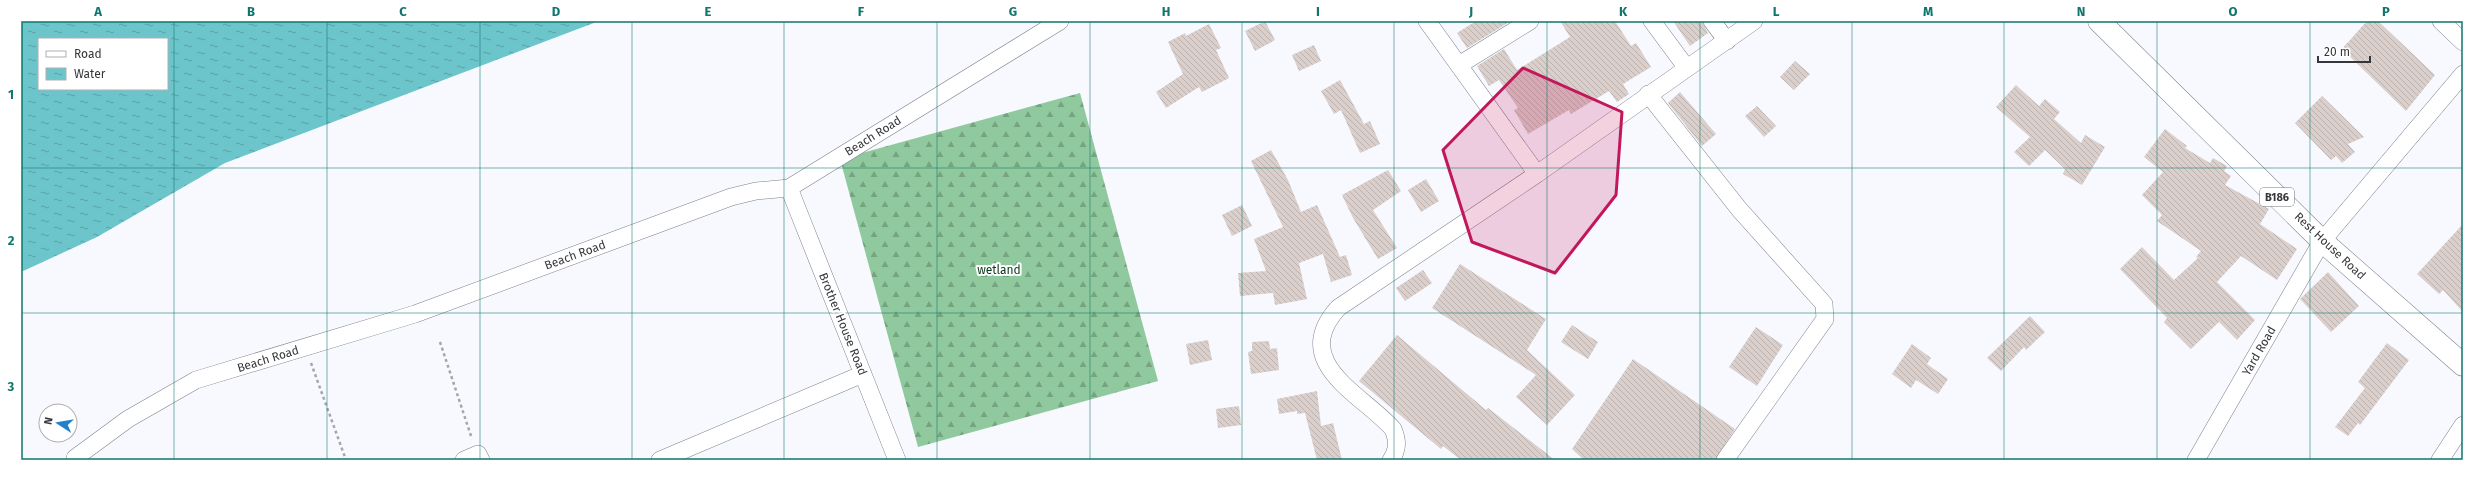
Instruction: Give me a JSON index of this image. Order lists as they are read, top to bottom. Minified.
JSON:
{"streets":{"main road":["B186","Rest House Road"],"street":["Beach Road","Brother House Road","Yard Road"]},"crossings":[["Beach Road","Brother House Road"],["Rest House Road","Yard Road"]],"parks":["wetland"],"legend":["Road","Water"],"scale_bar":"20 m","north":"left","grid":{"columns":["A","B","C","D","E","F","G","H","I","J","K","L","M","N","O","P"],"rows":["1","2","3"]}}
